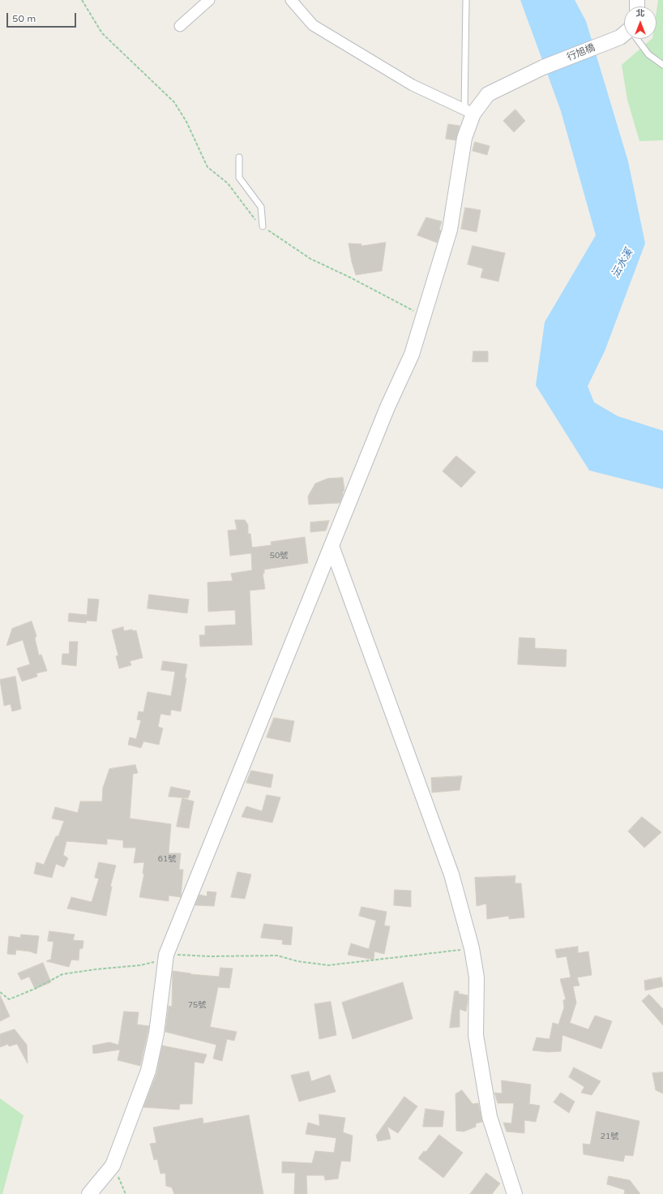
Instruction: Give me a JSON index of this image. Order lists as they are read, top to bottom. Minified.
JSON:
{"streets":{"street":["行旭橋"]},"water":["沄水溪"],"house_numbers":["50號","61號","75號","21號"],"scale_bar":"50 m","north":"top"}
